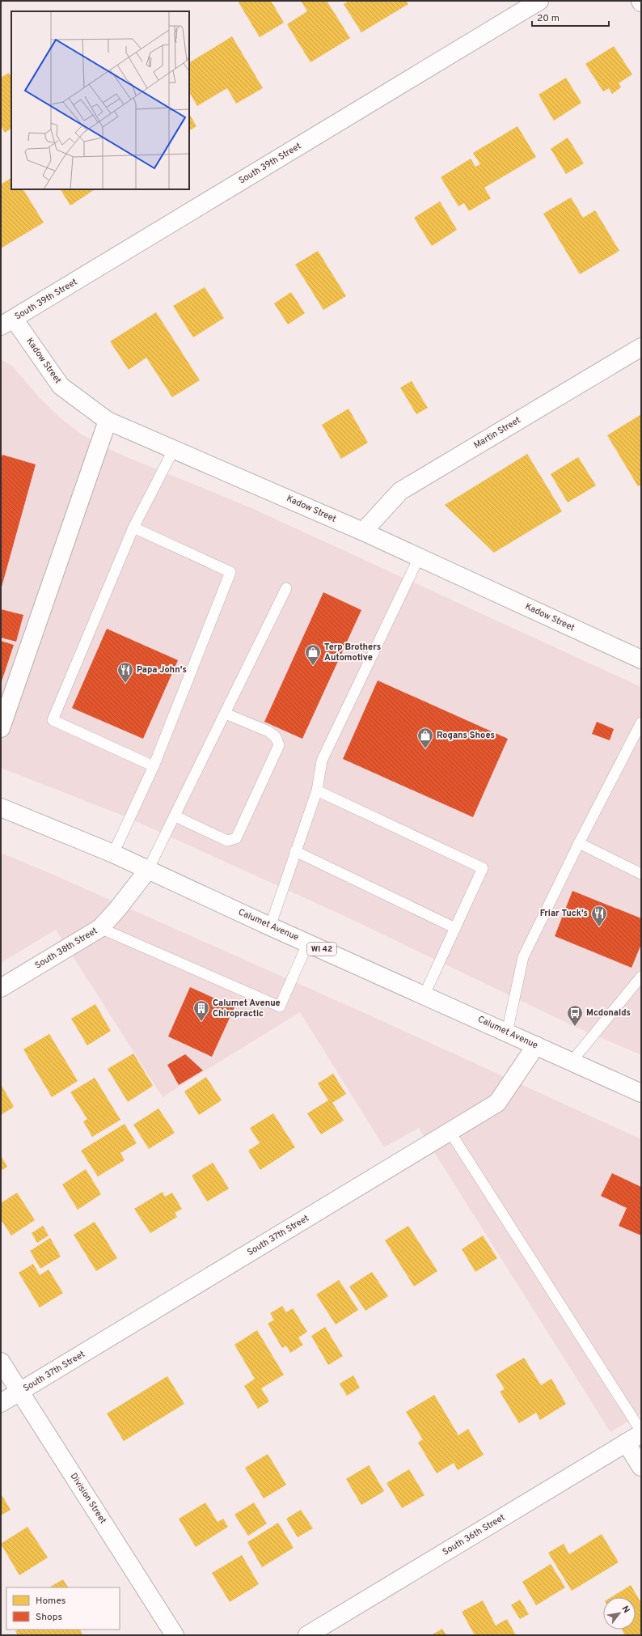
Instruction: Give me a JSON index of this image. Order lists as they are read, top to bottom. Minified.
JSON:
{"streets":{"street":["South 39th Street","Kadow Street","Martin Street","Calumet Avenue","South 38th Street","WI 42","South 37th Street","Division Street","South 36th Street"]},"crossings":[["South 39th Street","Kadow Street"],["Kadow Street","Martin Street"],["Calumet Avenue","South 38th Street"],["Calumet Avenue","South 37th Street"],["South 37th Street","Division Street"]],"places":{"shop":["Terp Brothers Automotive","Rogans Shoes"],"restaurant":["Papa John's","Friar Tuck's"],"building":["Calumet Avenue Chiropractic"],"bus stop":["Mcdonalds"]},"legend":["Homes","Shops"],"scale_bar":"20 m","north":"top right"}
